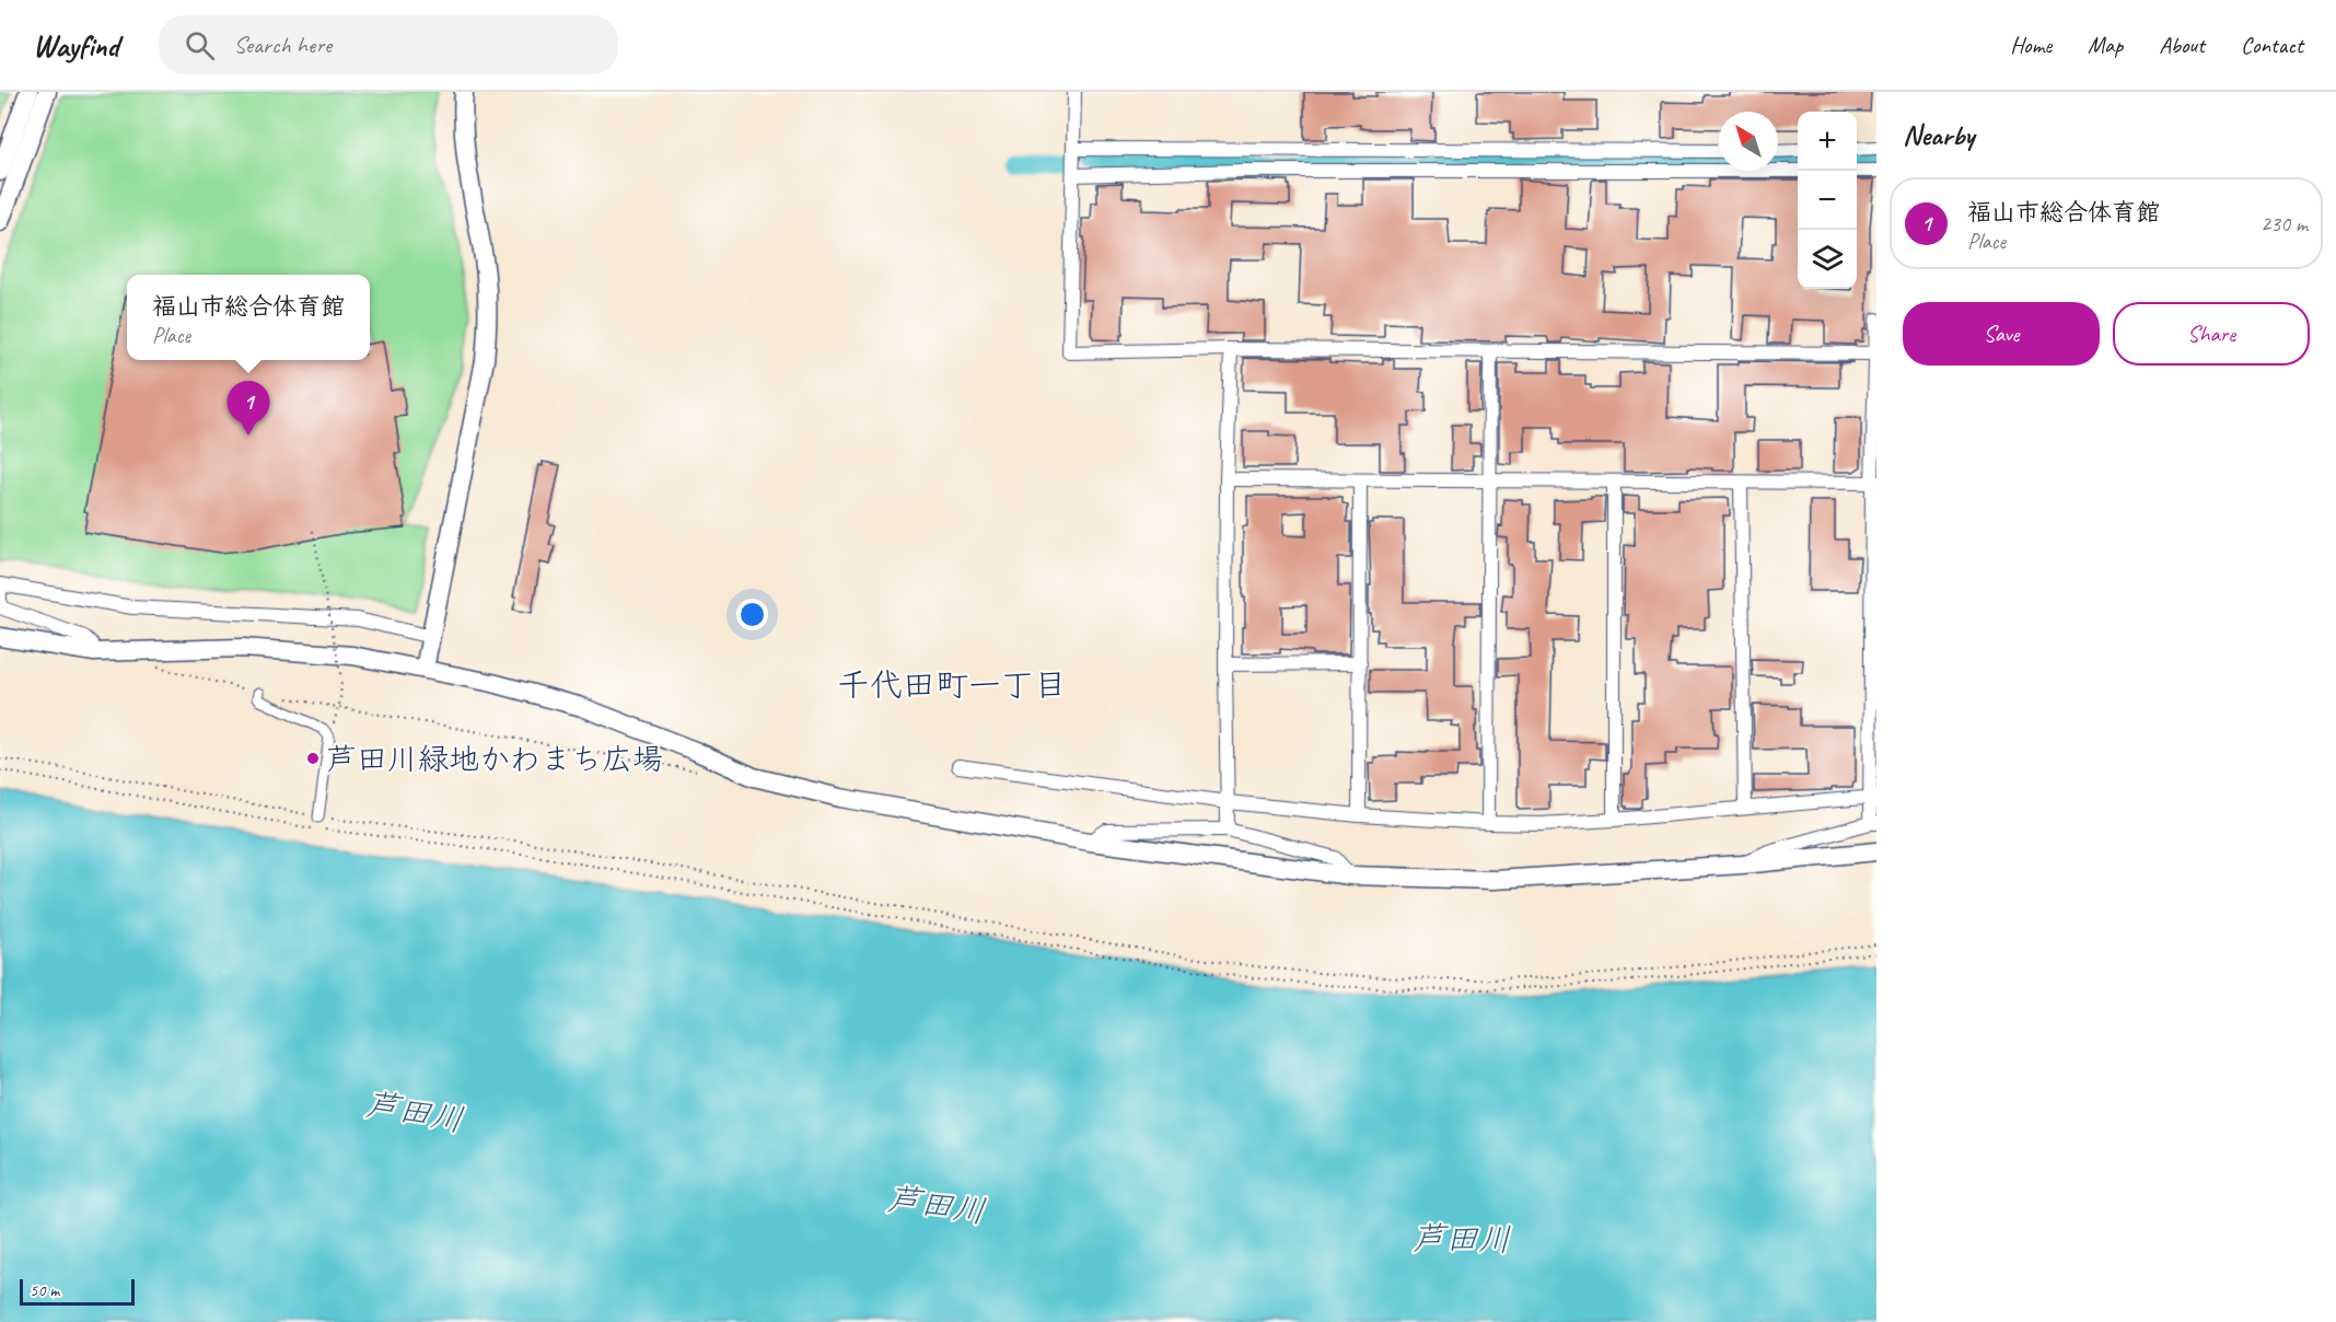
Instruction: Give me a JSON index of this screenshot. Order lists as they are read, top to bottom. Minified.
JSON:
{"districts":["千代田町一丁目"],"water":["芦田川"],"places":["芦田川緑地かわまち広場"],"scale_bar":"50 m","north":"top left","page":{"header":"Wayfind","search":"Search here","nav":["Home","Map","About","Contact"],"heading":"Nearby","map_buttons":["+","−"],"list":[{"mark":"1","name":"福山市総合体育館","note":"Place","value":"230 m"}],"popup":["福山市総合体育館","Place"],"buttons":["Save","Share"],"pins":"1","scale":"50 m"}}
